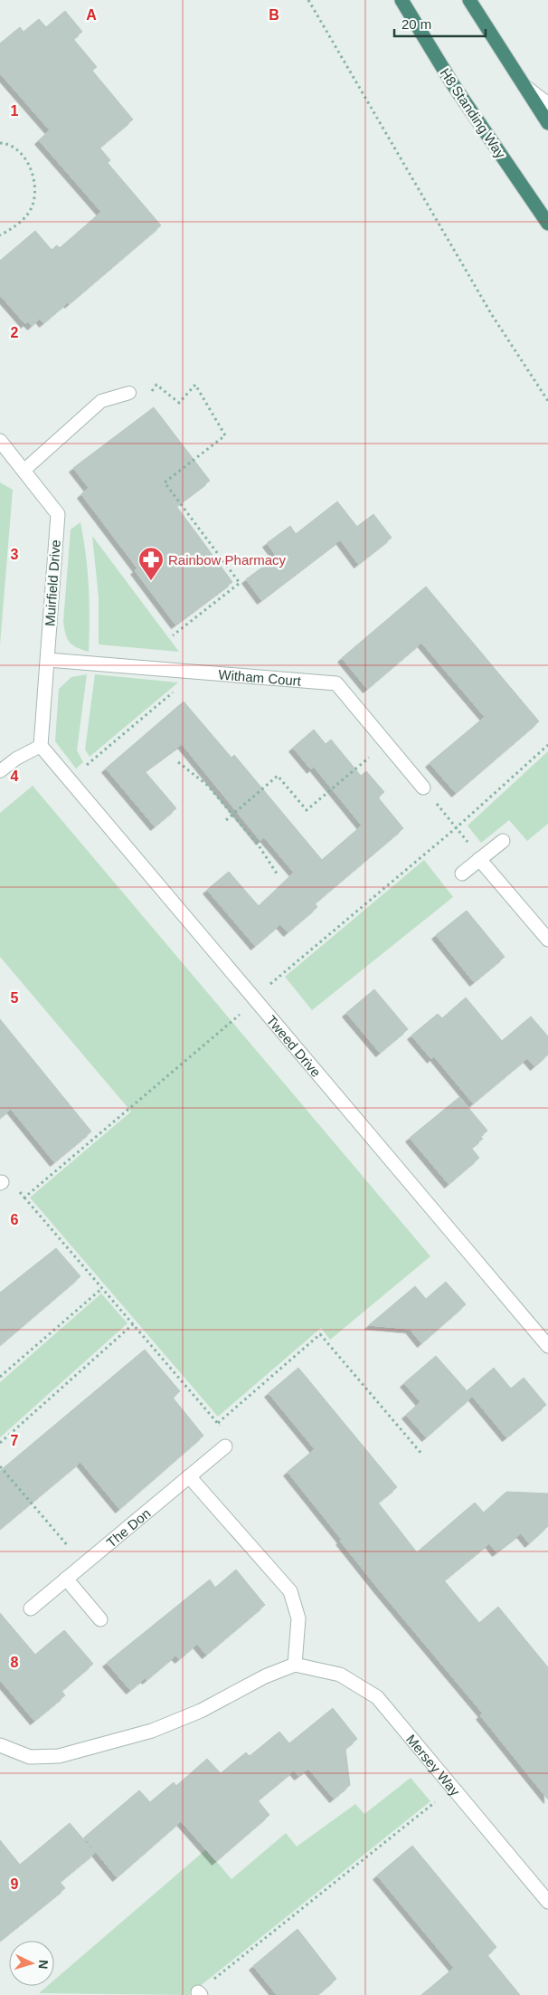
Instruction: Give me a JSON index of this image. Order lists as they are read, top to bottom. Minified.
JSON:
{"streets":{"highway":["H8 Standing Way"],"street":["Muirfield Drive","Witham Court","Tweed Drive","The Don","Mersey Way"]},"crossings":[["Muirfield Drive","Witham Court"],["Muirfield Drive","Tweed Drive"]],"places":{"pharmacy":["Rainbow Pharmacy"]},"scale_bar":"20 m","north":"right","grid":{"columns":["A","B"],"rows":["1","2","3","4","5","6","7","8","9"]}}
